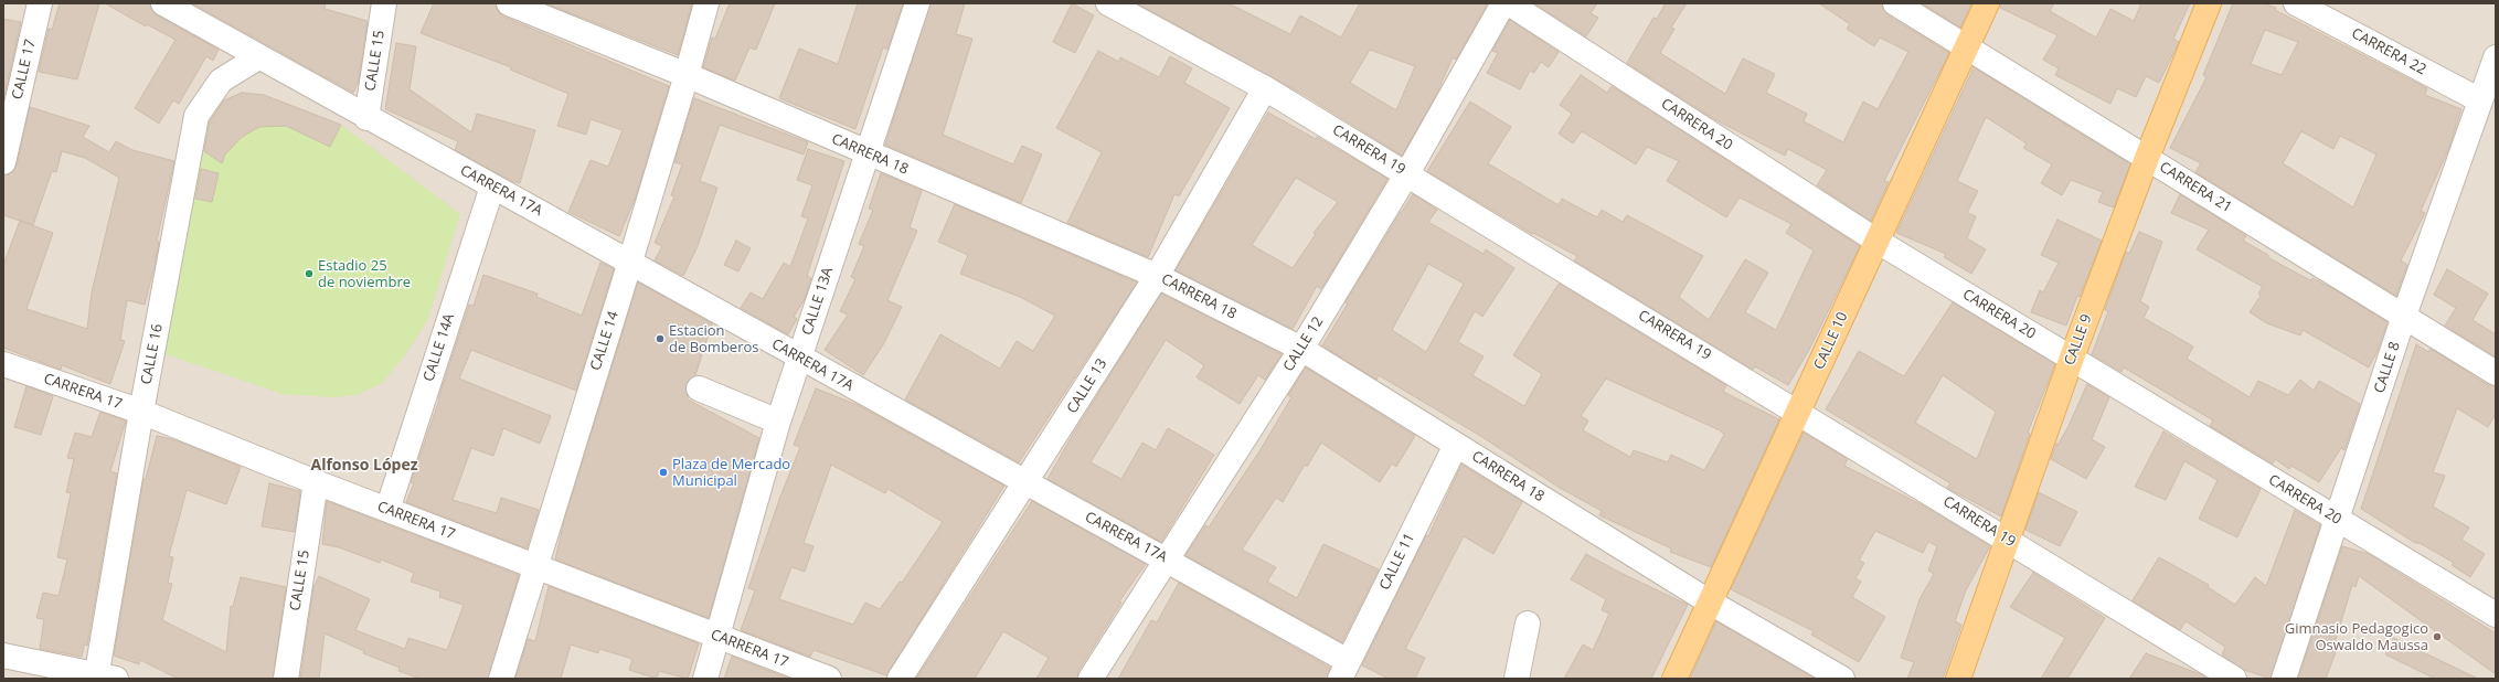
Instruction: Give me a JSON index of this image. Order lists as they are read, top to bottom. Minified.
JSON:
{"streets":{"main road":["CALLE 9","CALLE 10"],"street":["CARRERA 22","CALLE 15","CALLE 17","CARRERA 20","CARRERA 19","CARRERA 18","CARRERA 21","CARRERA 17A","CALLE 13A","CALLE 14","CALLE 12","CALLE 14A","CALLE 16","CALLE 8","CALLE 13","CARRERA 17","CALLE 11"]},"crossings":[["CARRERA 22","CALLE 8"],["CALLE 15","CARRERA 17A"],["CALLE 15","CARRERA 17"],["CARRERA 20","CALLE 9"],["CARRERA 20","CALLE 10"],["CARRERA 20","CALLE 8"],["CARRERA 19","CALLE 9"],["CARRERA 19","CALLE 10"],["CARRERA 19","CALLE 12"],["CARRERA 19","CALLE 13"],["CARRERA 18","CALLE 13A"],["CARRERA 18","CALLE 14"],["CARRERA 18","CALLE 10"],["CARRERA 18","CALLE 12"],["CARRERA 18","CALLE 13"],["CARRERA 18","CALLE 11"],["CARRERA 21","CALLE 9"],["CARRERA 21","CALLE 10"],["CARRERA 21","CALLE 8"],["CARRERA 17A","CALLE 13A"],["CARRERA 17A","CALLE 14"],["CARRERA 17A","CALLE 12"],["CARRERA 17A","CALLE 14A"],["CARRERA 17A","CALLE 16"],["CARRERA 17A","CALLE 13"],["CARRERA 17A","CALLE 11"],["CALLE 13A","CARRERA 17"],["CALLE 14","CARRERA 17"],["CALLE 14A","CARRERA 17"],["CALLE 16","CARRERA 17"]],"districts":["Alfonso López"],"places":["Estadio 25 de noviembre","Estacion de Bomberos","Plaza de Mercado Municipal","Gimnasio Pedagogico Oswaldo Maussa"]}
